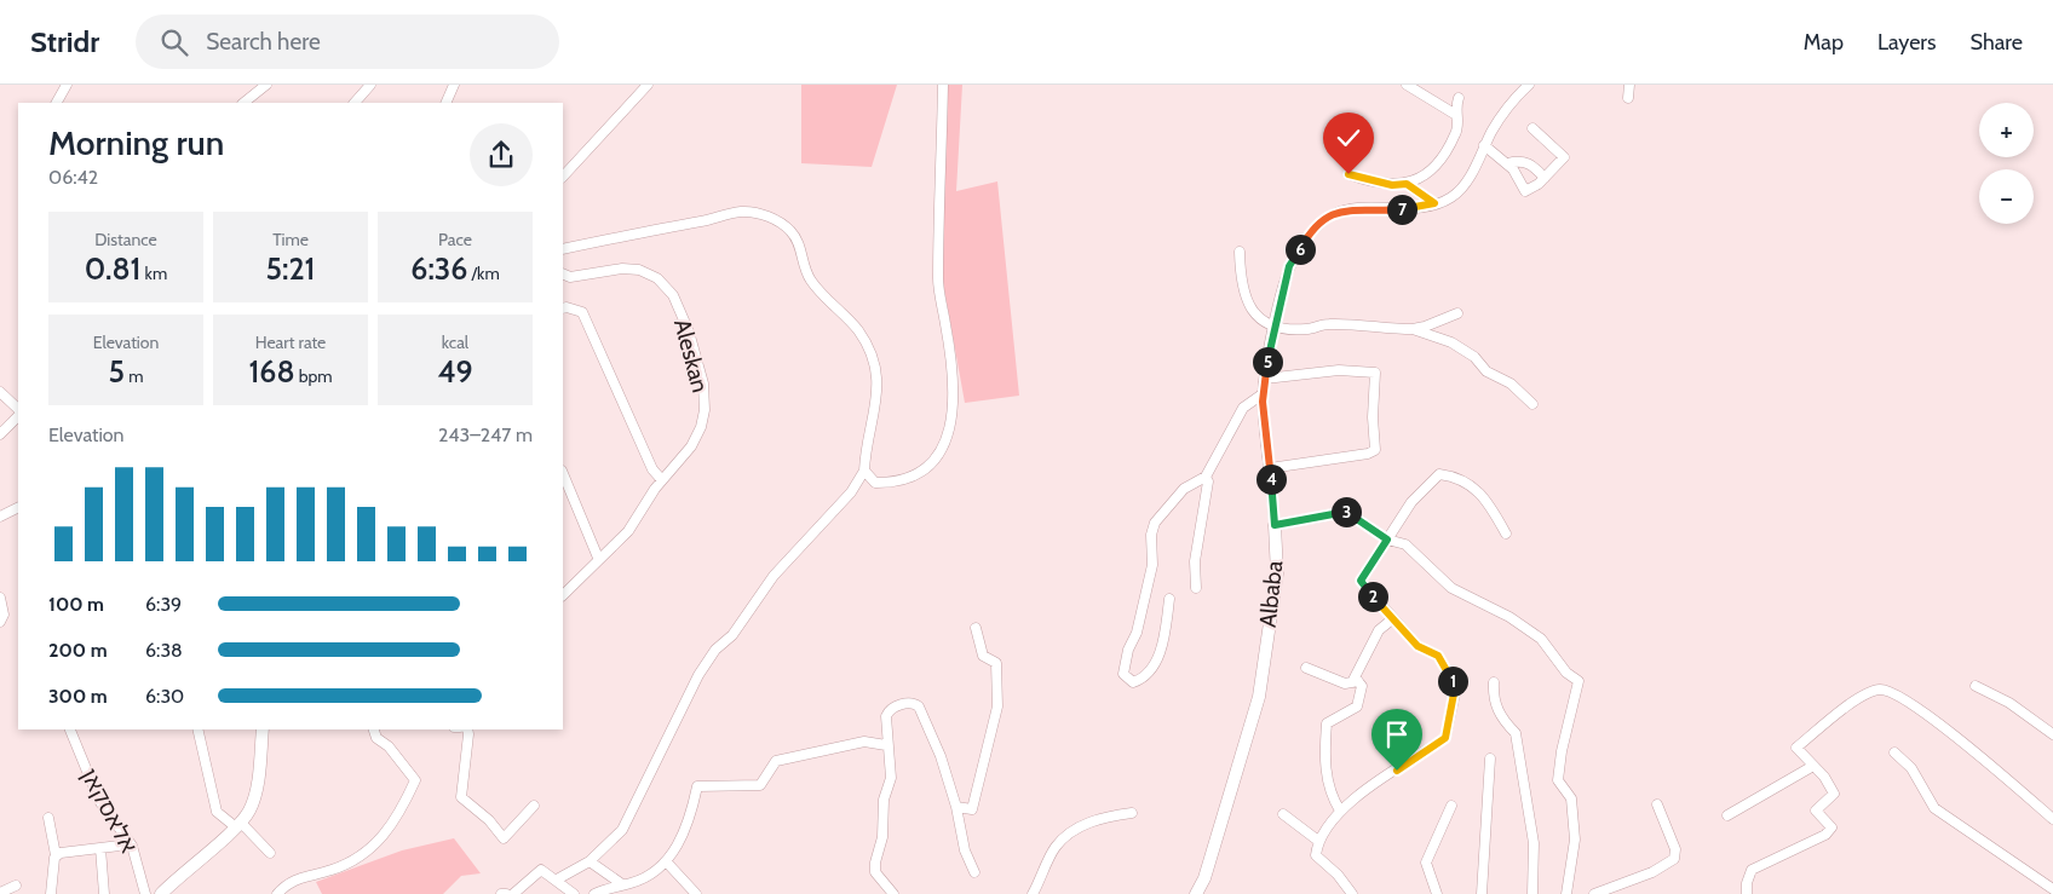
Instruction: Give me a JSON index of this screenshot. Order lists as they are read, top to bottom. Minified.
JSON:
{"streets":{"street":["Aleskan","Albaba","אלאסקאן"]},"page":{"header":"Stridr","search":"Search here","nav":["Map","Layers","Share"],"map_buttons":["+","−"],"heading":["Morning run","06:42"],"pins":["7","6","5","4","3","2","1"],"stats":[["Distance","0.81 km"],["Time","5:21"],["Pace","6:36 /km"],["Elevation","5 m"],["Heart rate","168 bpm"],["kcal","49"]],"chart":["Elevation","243–247 m"],"list":[{"name":"100 m","note":"6:39"},{"name":"200 m","note":"6:38"},{"name":"300 m","note":"6:30"}]}}
